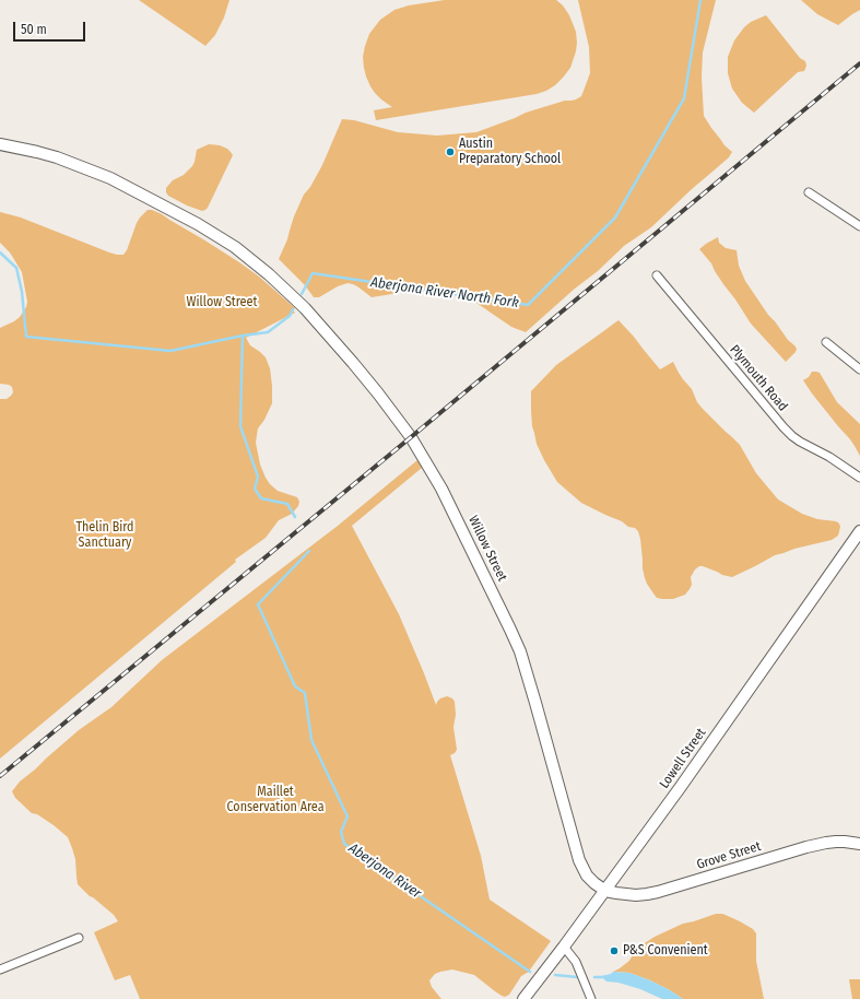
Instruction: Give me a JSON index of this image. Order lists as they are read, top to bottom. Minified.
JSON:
{"streets":{"main road":["Willow Street","Lowell Street","Grove Street"],"street":["Plymouth Road"]},"crossings":[["Willow Street","Lowell Street"],["Willow Street","Grove Street"],["Lowell Street","Grove Street"]],"water":["Aberjona River North Fork","Aberjona River"],"parks":["Willow Street","Thelin Bird Sanctuary","Maillet Conservation Area"],"places":["Austin Preparatory School","P&S Convenient"],"scale_bar":"50 m"}
